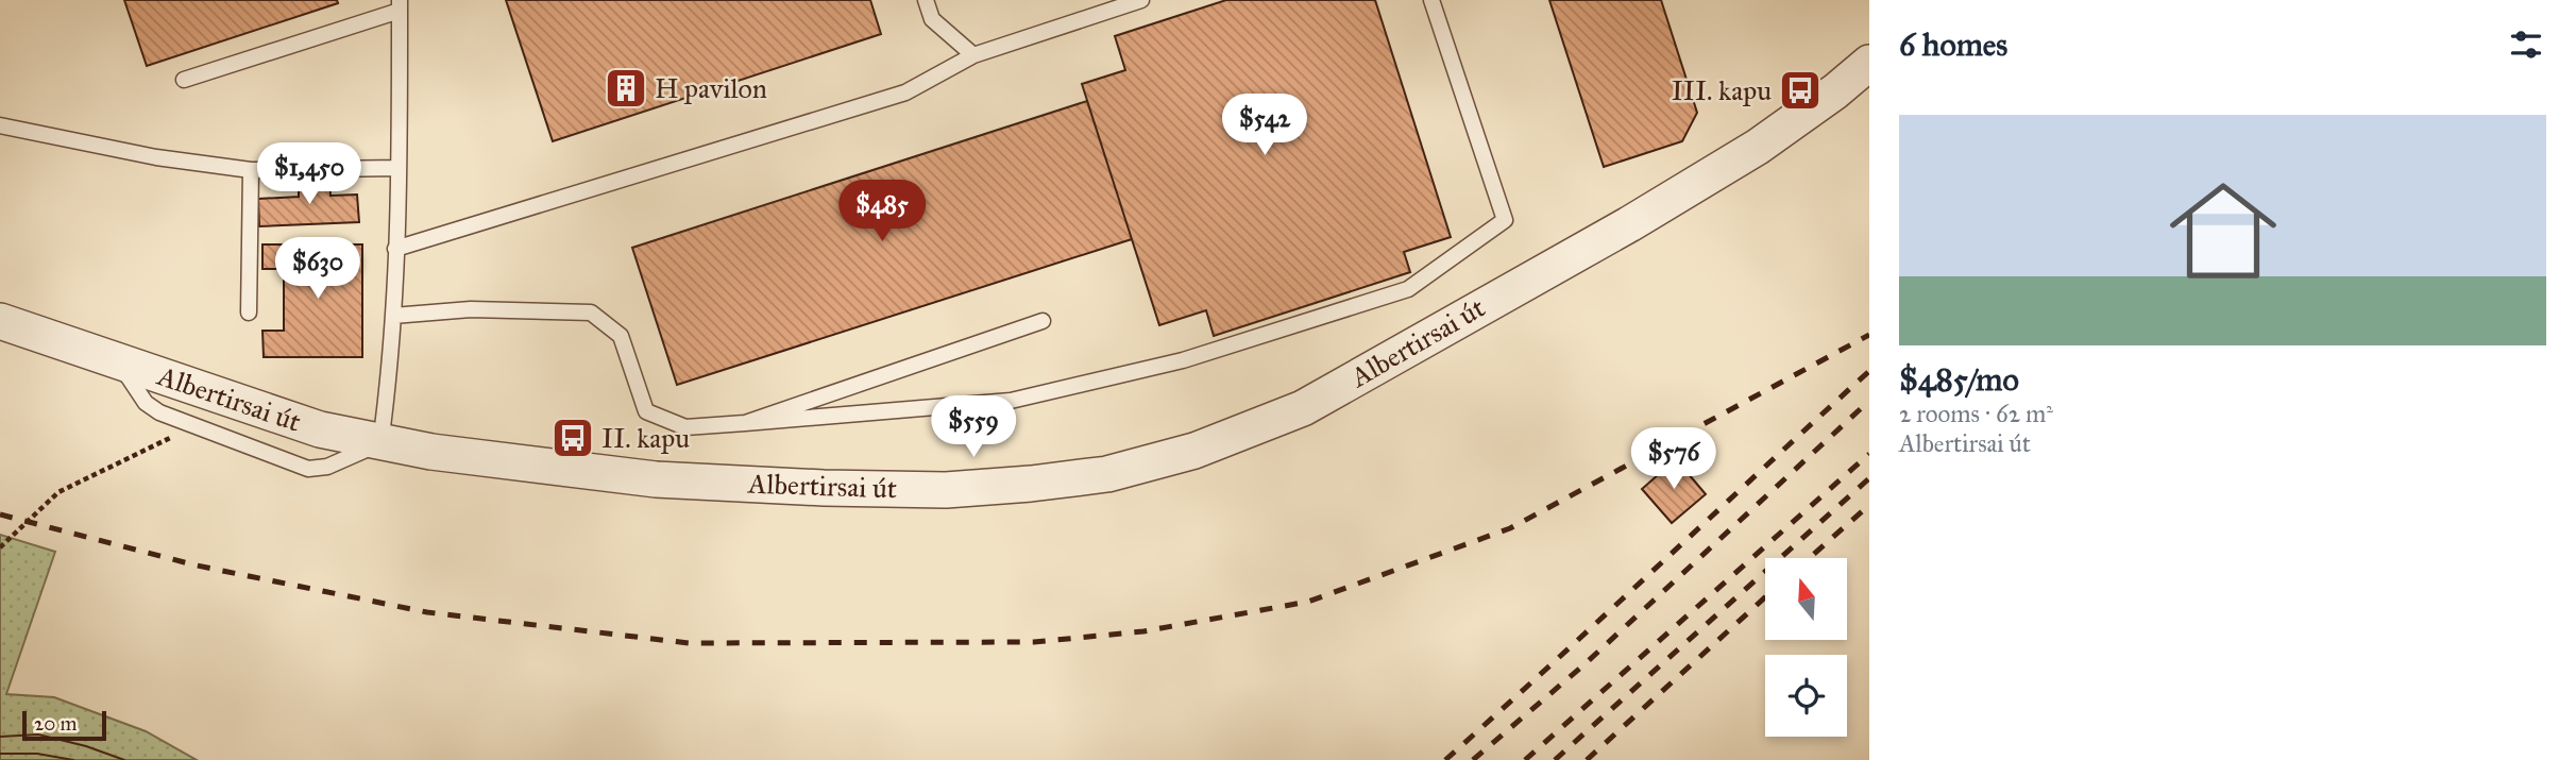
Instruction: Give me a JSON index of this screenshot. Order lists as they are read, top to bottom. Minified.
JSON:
{"streets":{"street":["Albertirsai út"]},"places":{"building":["H pavilon"],"bus stop":["III. kapu","II. kapu"]},"scale_bar":"20 m","north":"top","page":{"heading":"6 homes","list":[{"name":"$485/mo","note":"2 rooms · 62 m² · Albertirsai út"}],"price":["$542","$1,450","$485","$630","$559","$576"],"scale":"20 m"}}
